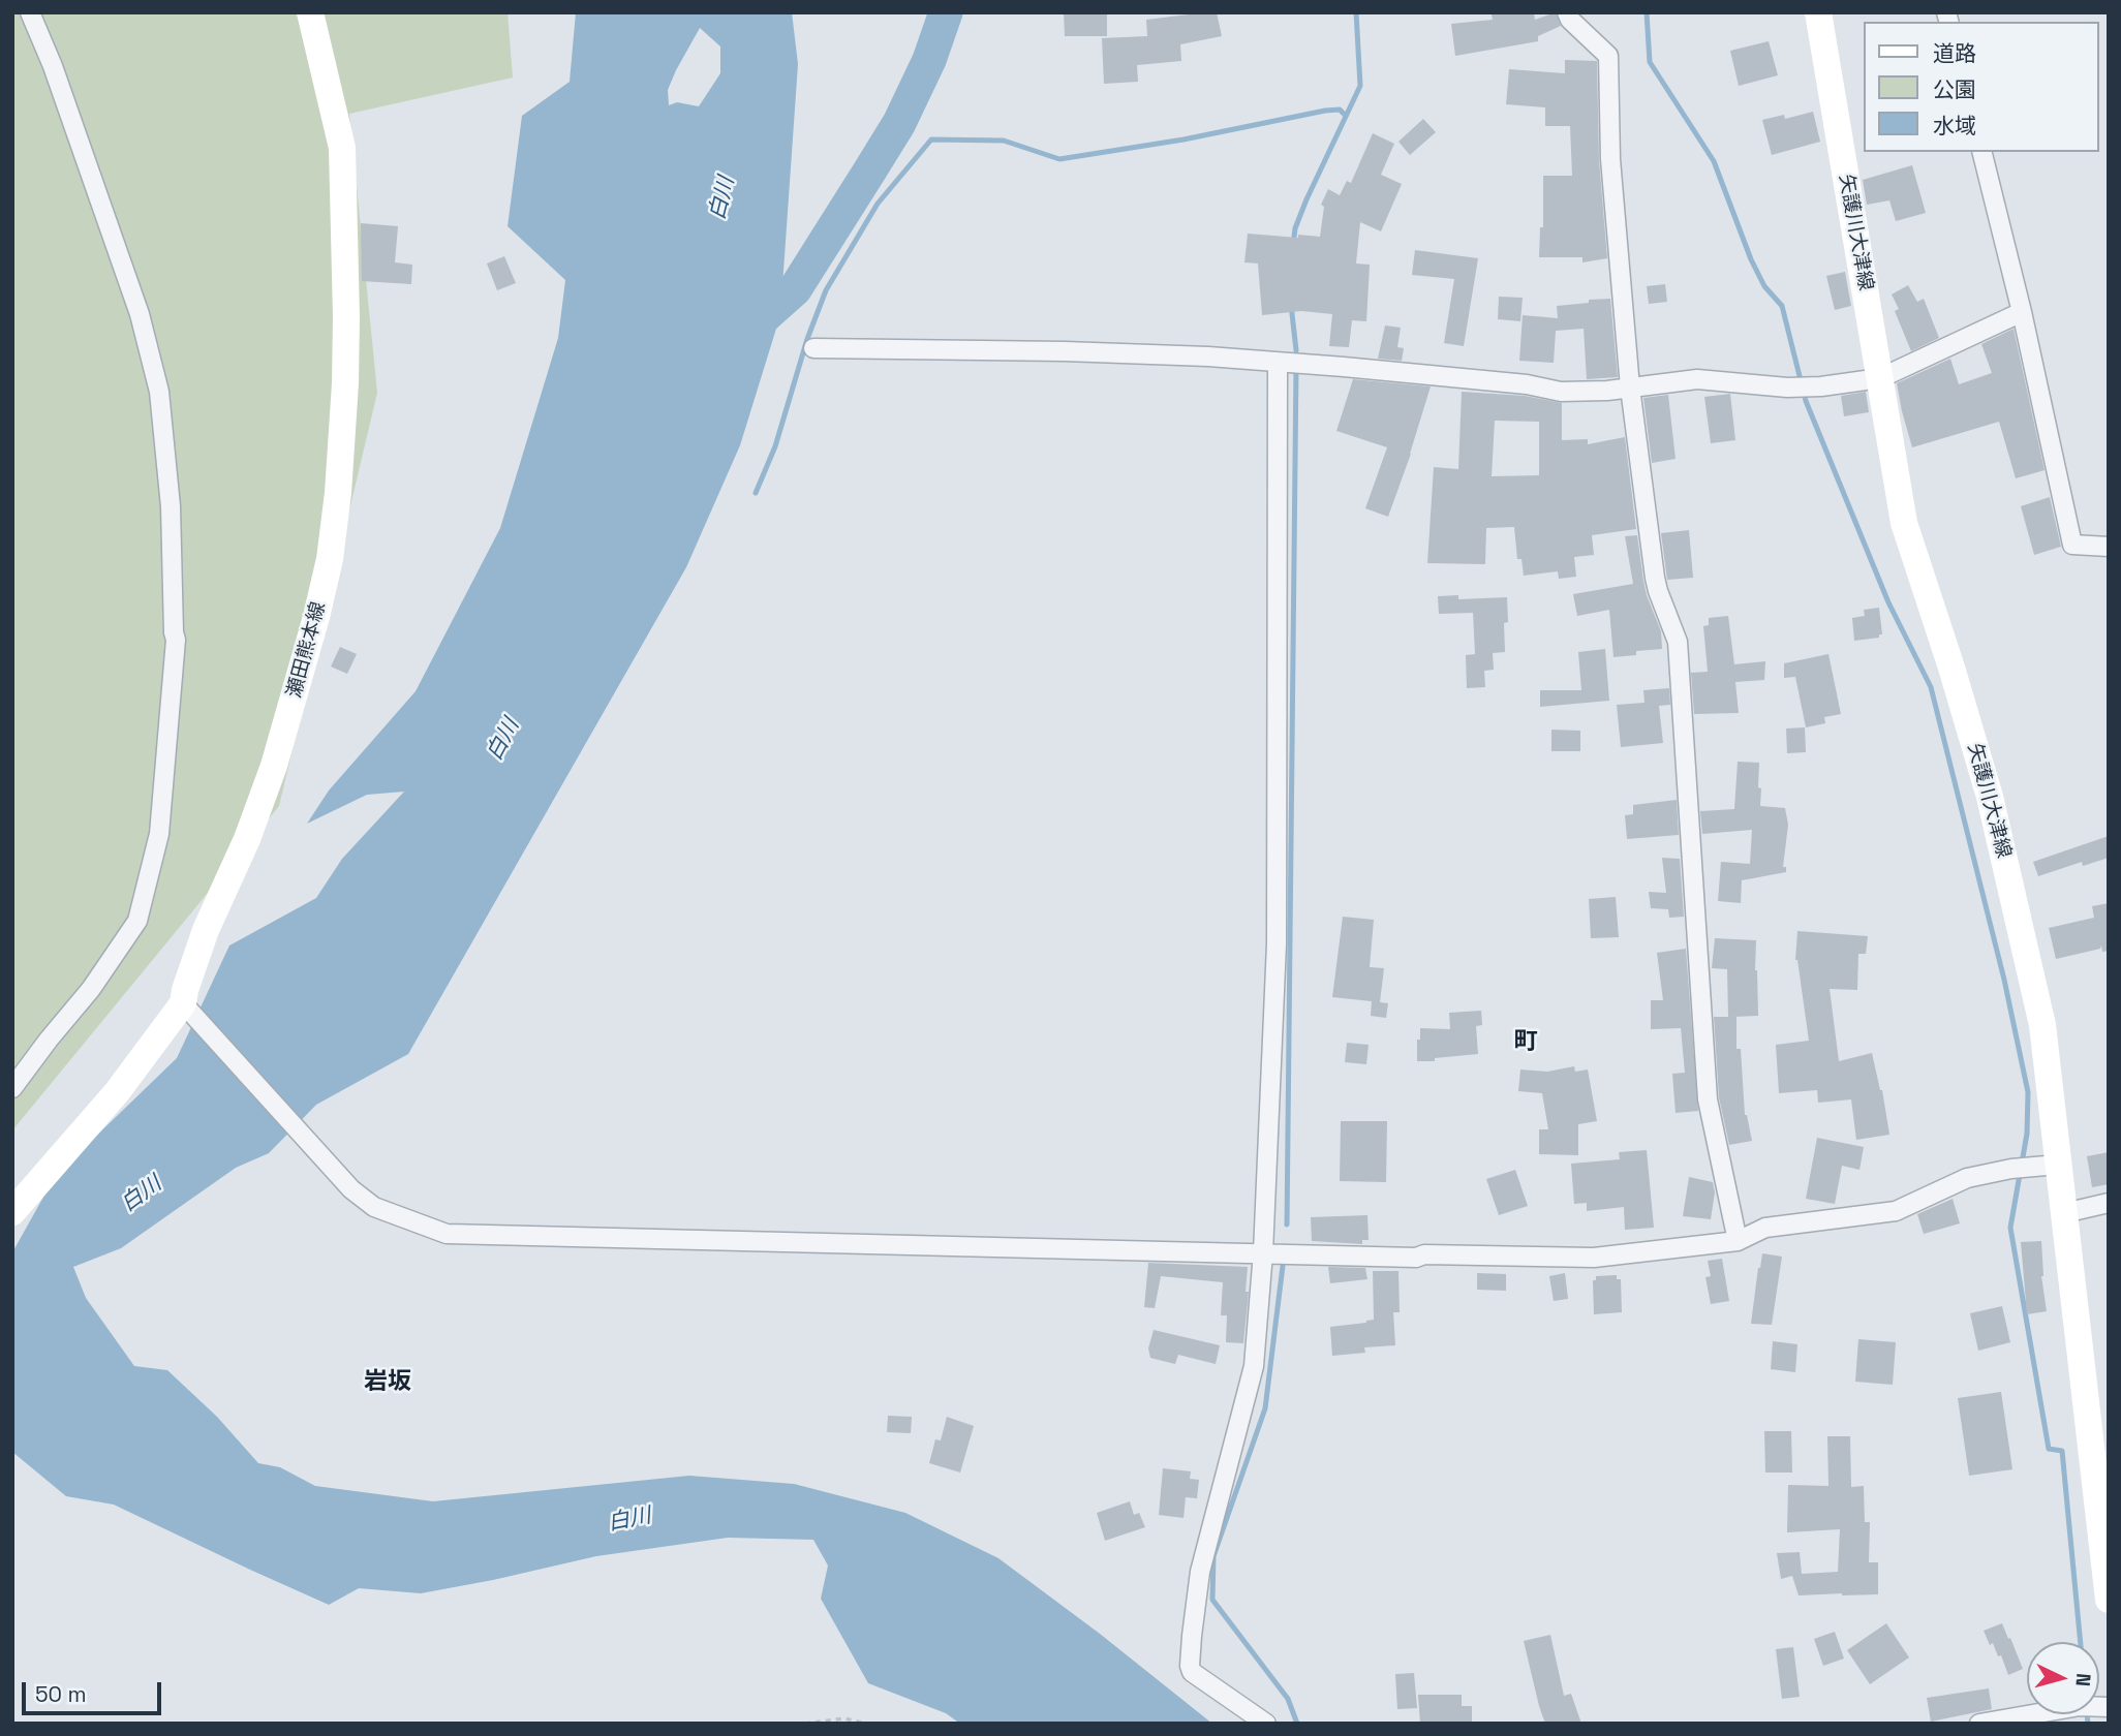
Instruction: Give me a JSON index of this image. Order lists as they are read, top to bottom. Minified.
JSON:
{"streets":{"main road":["矢護川大津線","瀬田熊本線"]},"districts":["町","岩坂"],"water":["白川"],"legend":["道路","公園","水域"],"scale_bar":"50 m","north":"right"}
